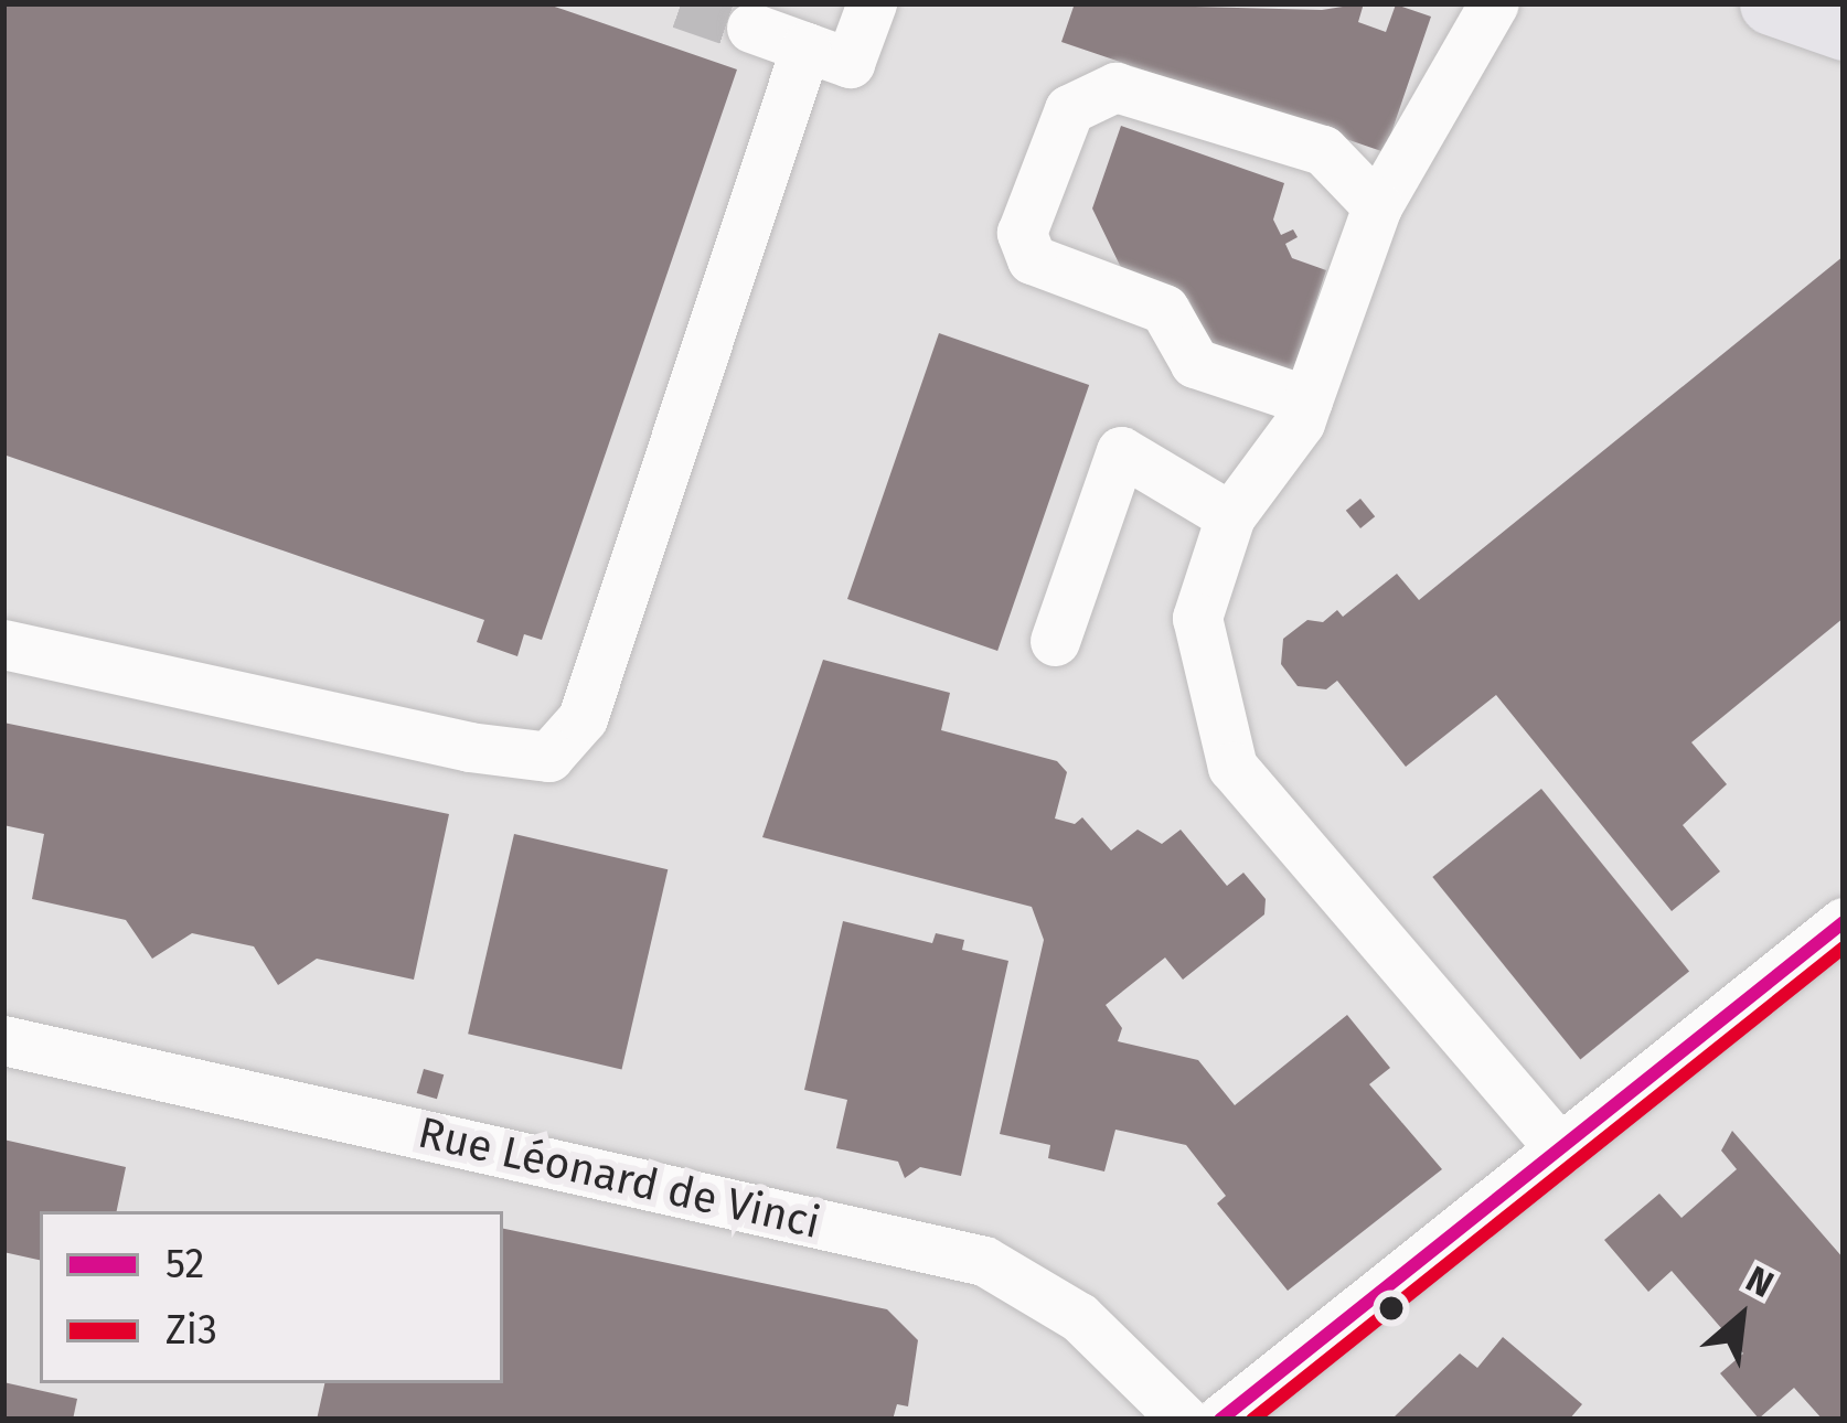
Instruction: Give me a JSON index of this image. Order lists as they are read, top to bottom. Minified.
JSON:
{"streets":{"street":["Rue Léonard de Vinci"]},"lines":["transit line 52","transit line Zi3"],"legend":["52","Zi3"],"north":"top right"}
